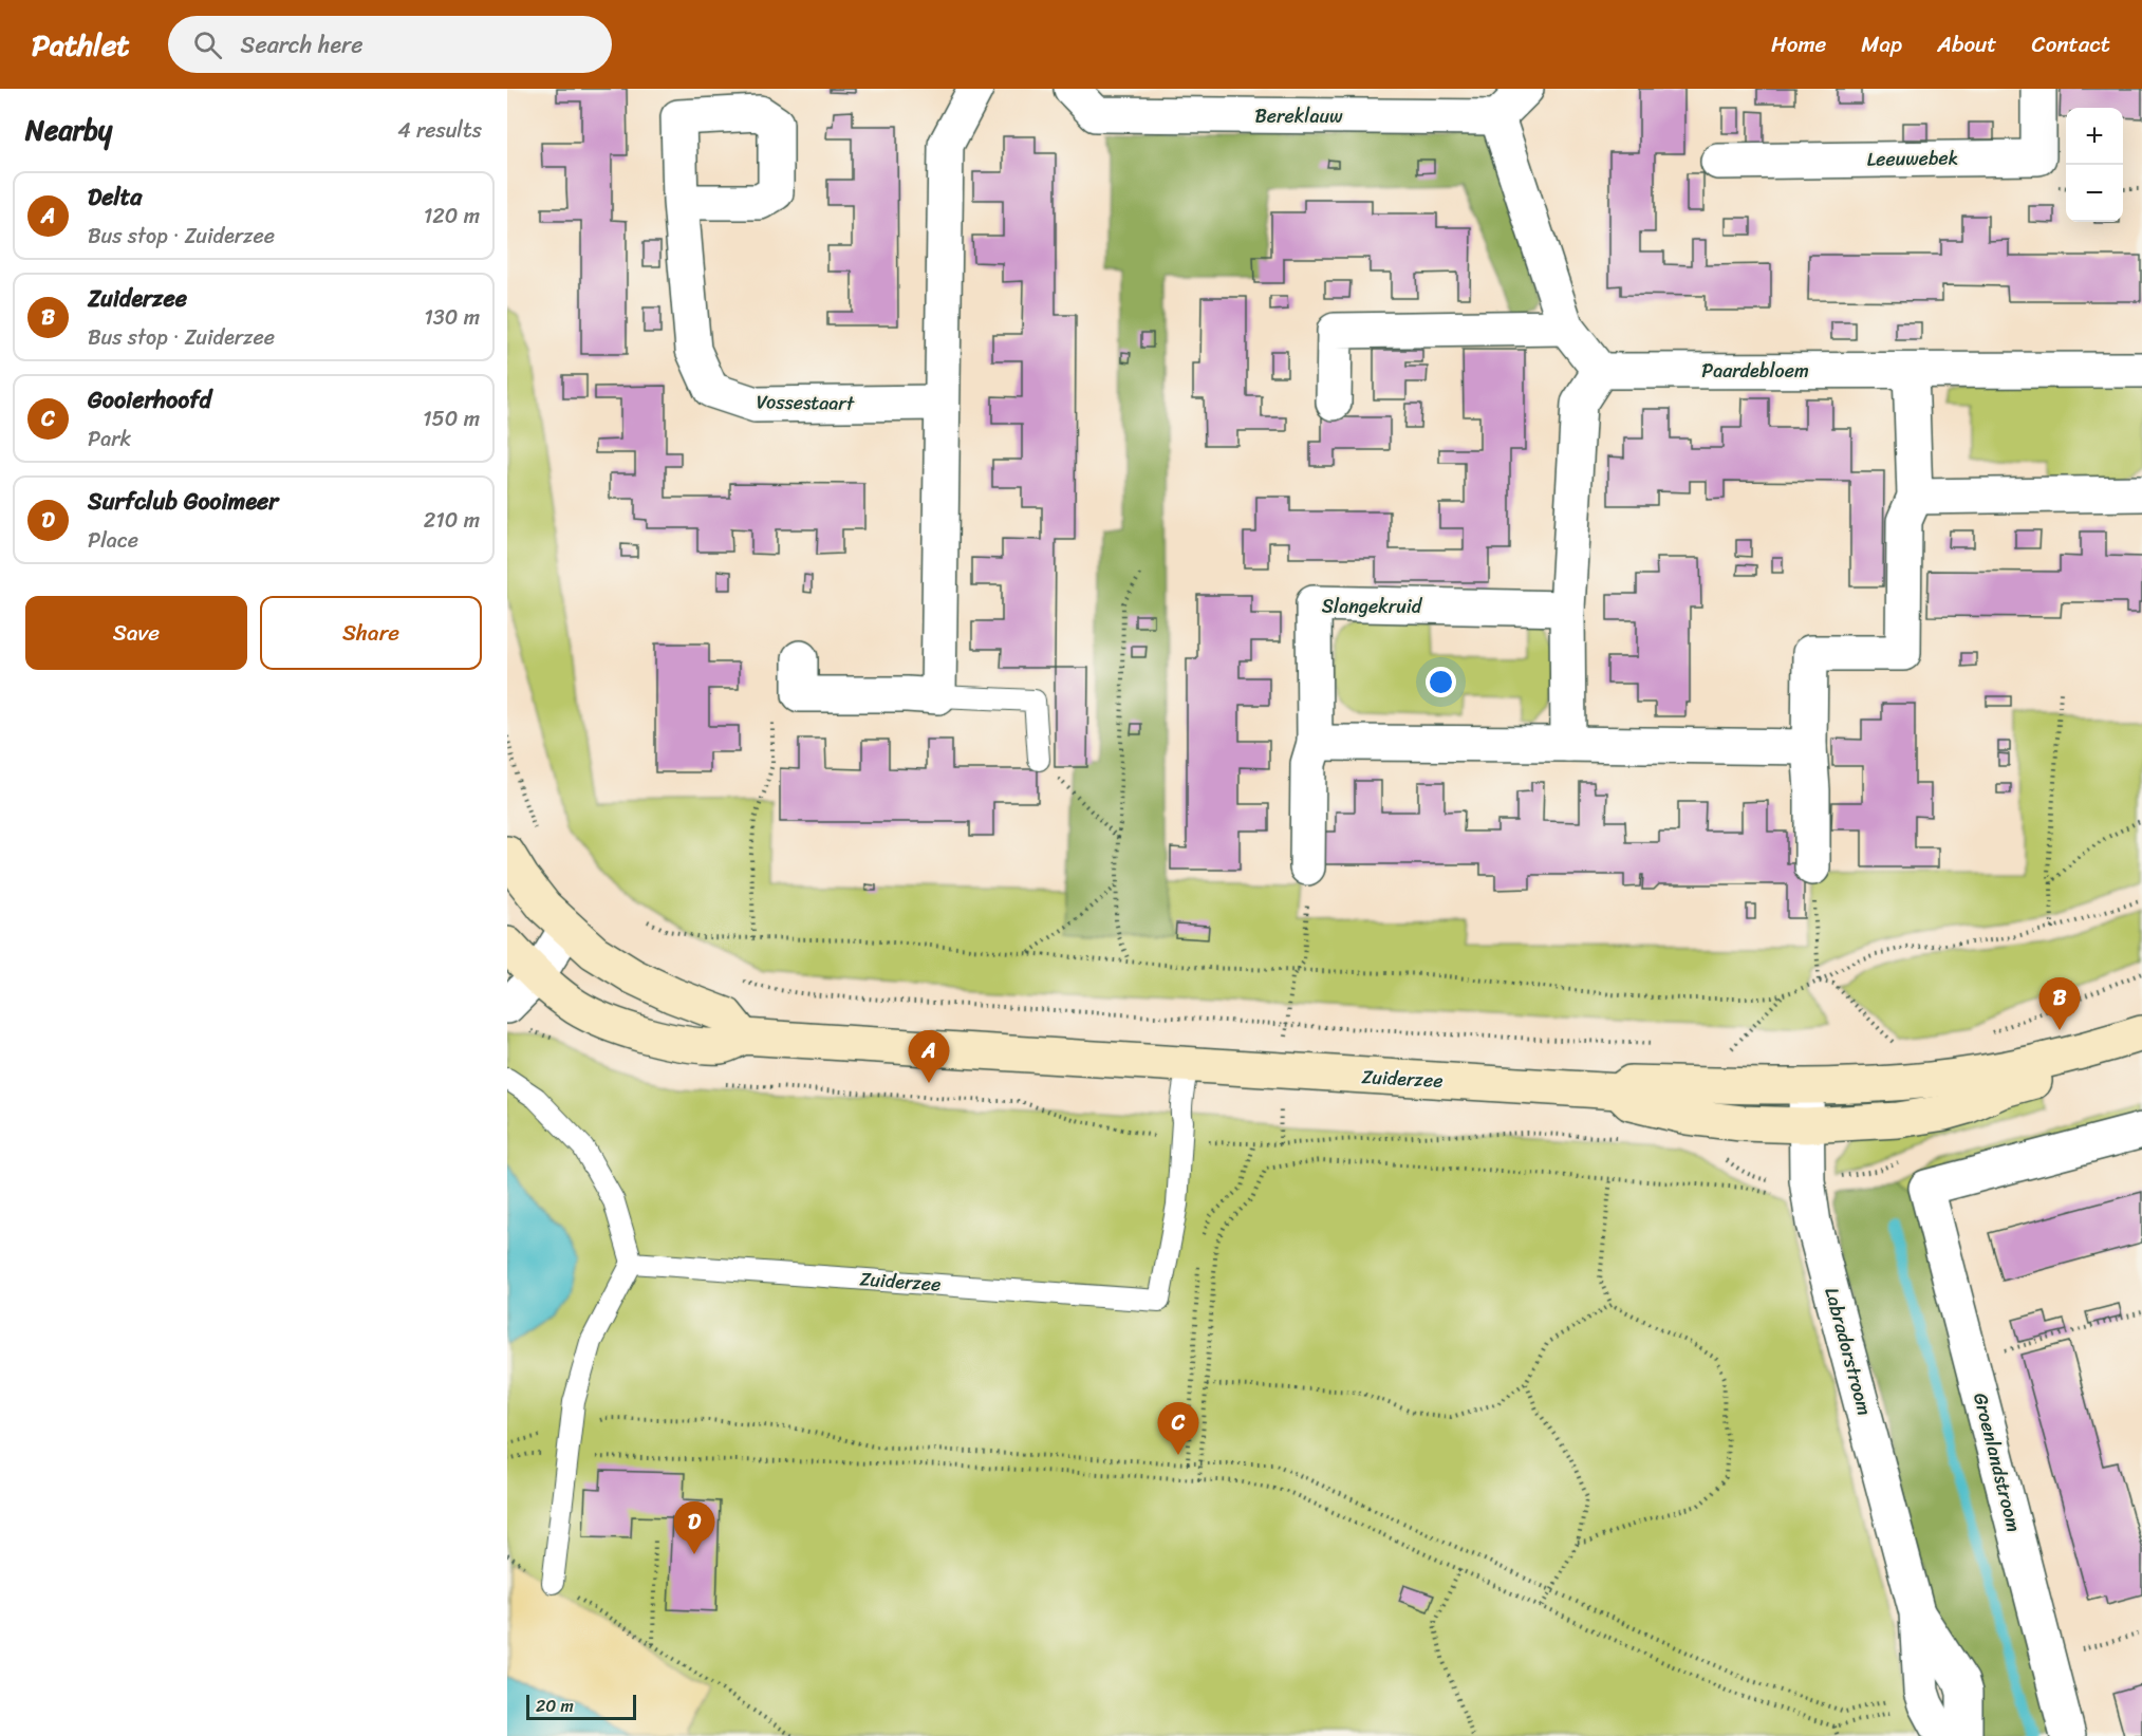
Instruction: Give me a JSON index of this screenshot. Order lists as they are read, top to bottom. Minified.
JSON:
{"streets":{"street":["Bereklauw","Leeuwebek","Paardebloem","Vossestaart","Slangekruid","Zuiderzee","Labradorstroom","Groenlandstroom"]},"crossings":[["Zuiderzee","Labradorstroom"]],"scale_bar":"20 m","page":{"header":"Pathlet","search":"Search here","nav":["Home","Map","About","Contact"],"heading":["Nearby","4 results"],"map_buttons":["+","−"],"list":[{"mark":"A","name":"Delta","note":"Bus stop · Zuiderzee","value":"120 m"},{"mark":"B","name":"Zuiderzee","note":"Bus stop · Zuiderzee","value":"130 m"},{"mark":"C","name":"Gooierhoofd","note":"Park","value":"150 m"},{"mark":"D","name":"Surfclub Gooimeer","note":"Place","value":"210 m"}],"buttons":["Save","Share"],"pins":["B","A","C","D"],"scale":"20 m"}}
